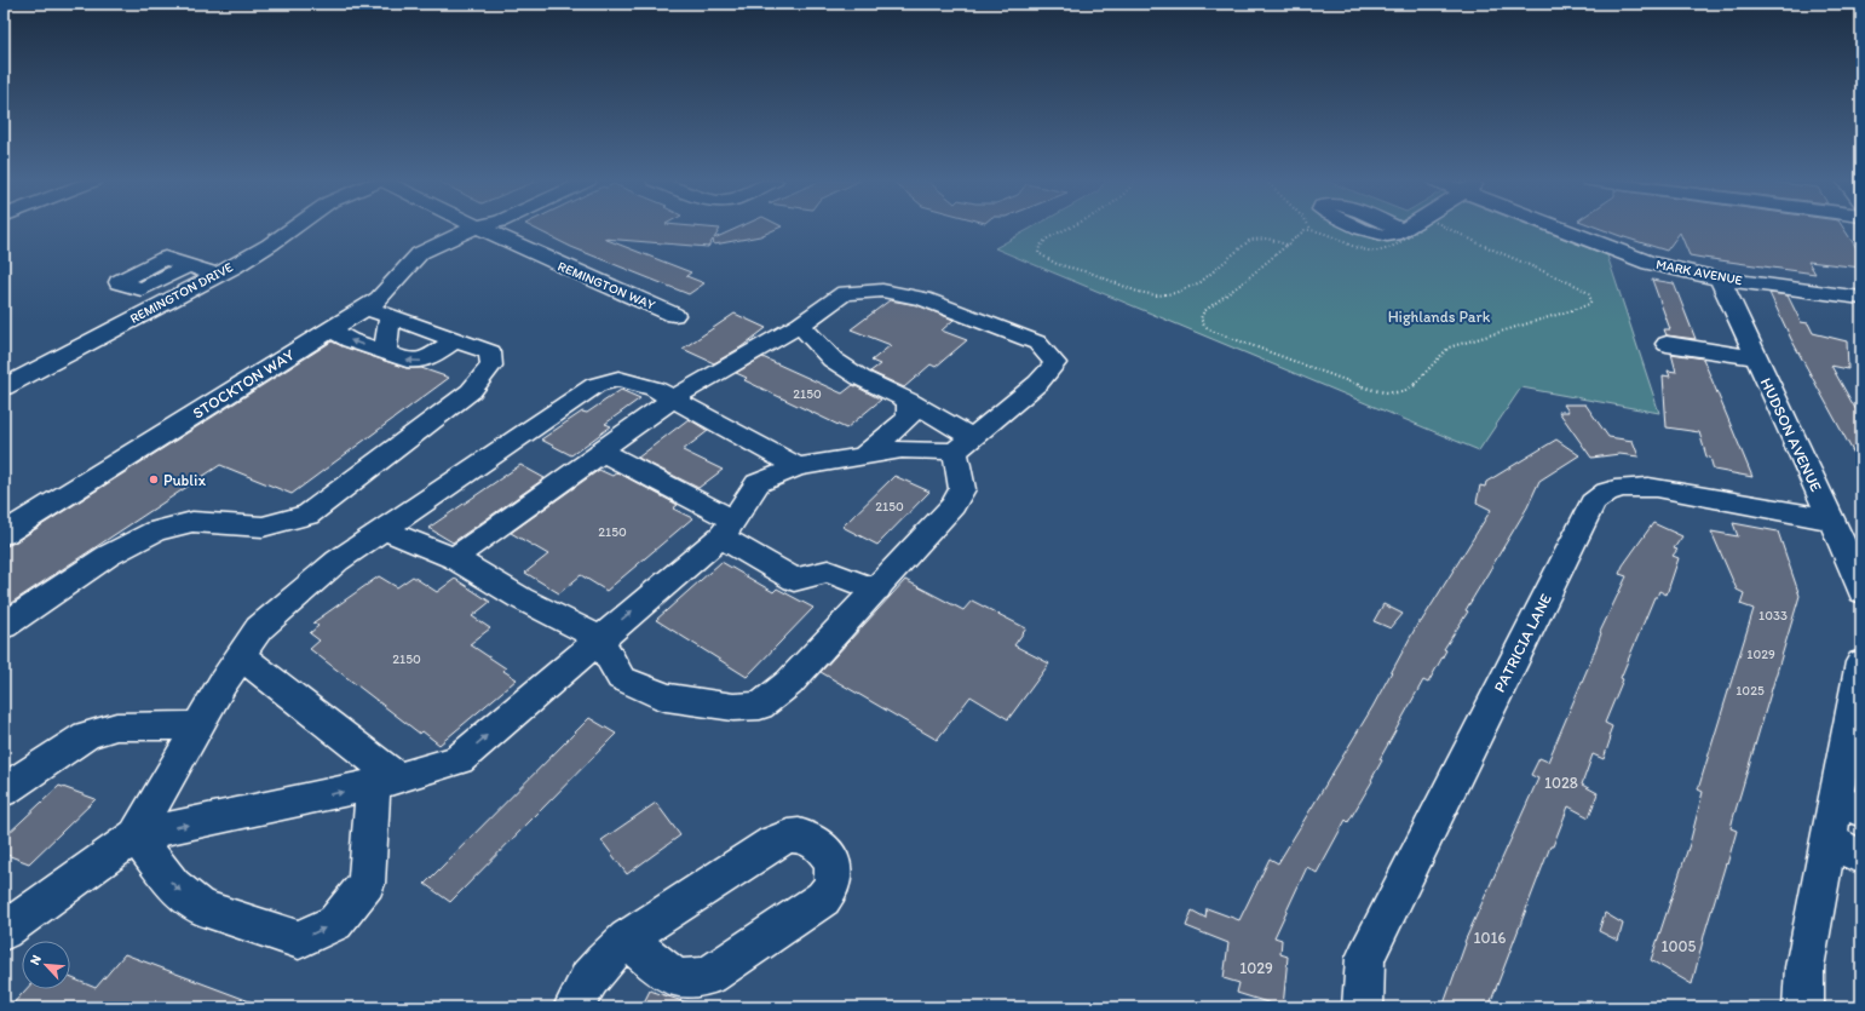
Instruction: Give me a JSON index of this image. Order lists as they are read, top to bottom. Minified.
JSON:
{"streets":{"street":["MARK AVENUE","REMINGTON WAY","REMINGTON DRIVE","STOCKTON WAY","HUDSON AVENUE","PATRICIA LANE"]},"crossings":[["MARK AVENUE","HUDSON AVENUE"],["HUDSON AVENUE","PATRICIA LANE"]],"parks":["Highlands Park"],"places":["Publix"],"house_numbers":["2150","2150","2150","1033","1029","2150","1025","1028","1016","1005","1029"],"north":"top left"}
